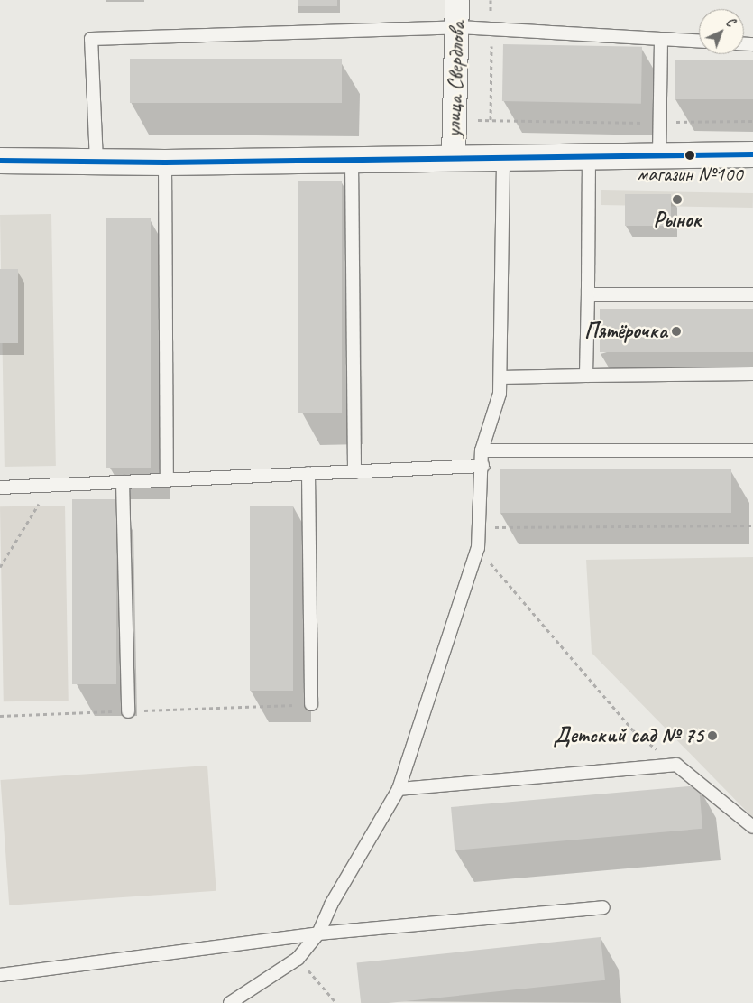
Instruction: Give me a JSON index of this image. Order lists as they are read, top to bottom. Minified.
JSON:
{"streets":{"street":["улица Свердлова"]},"places":["магазин №100","Рынок","Пятёрочка","Детский сад № 75"],"north":"top right"}
